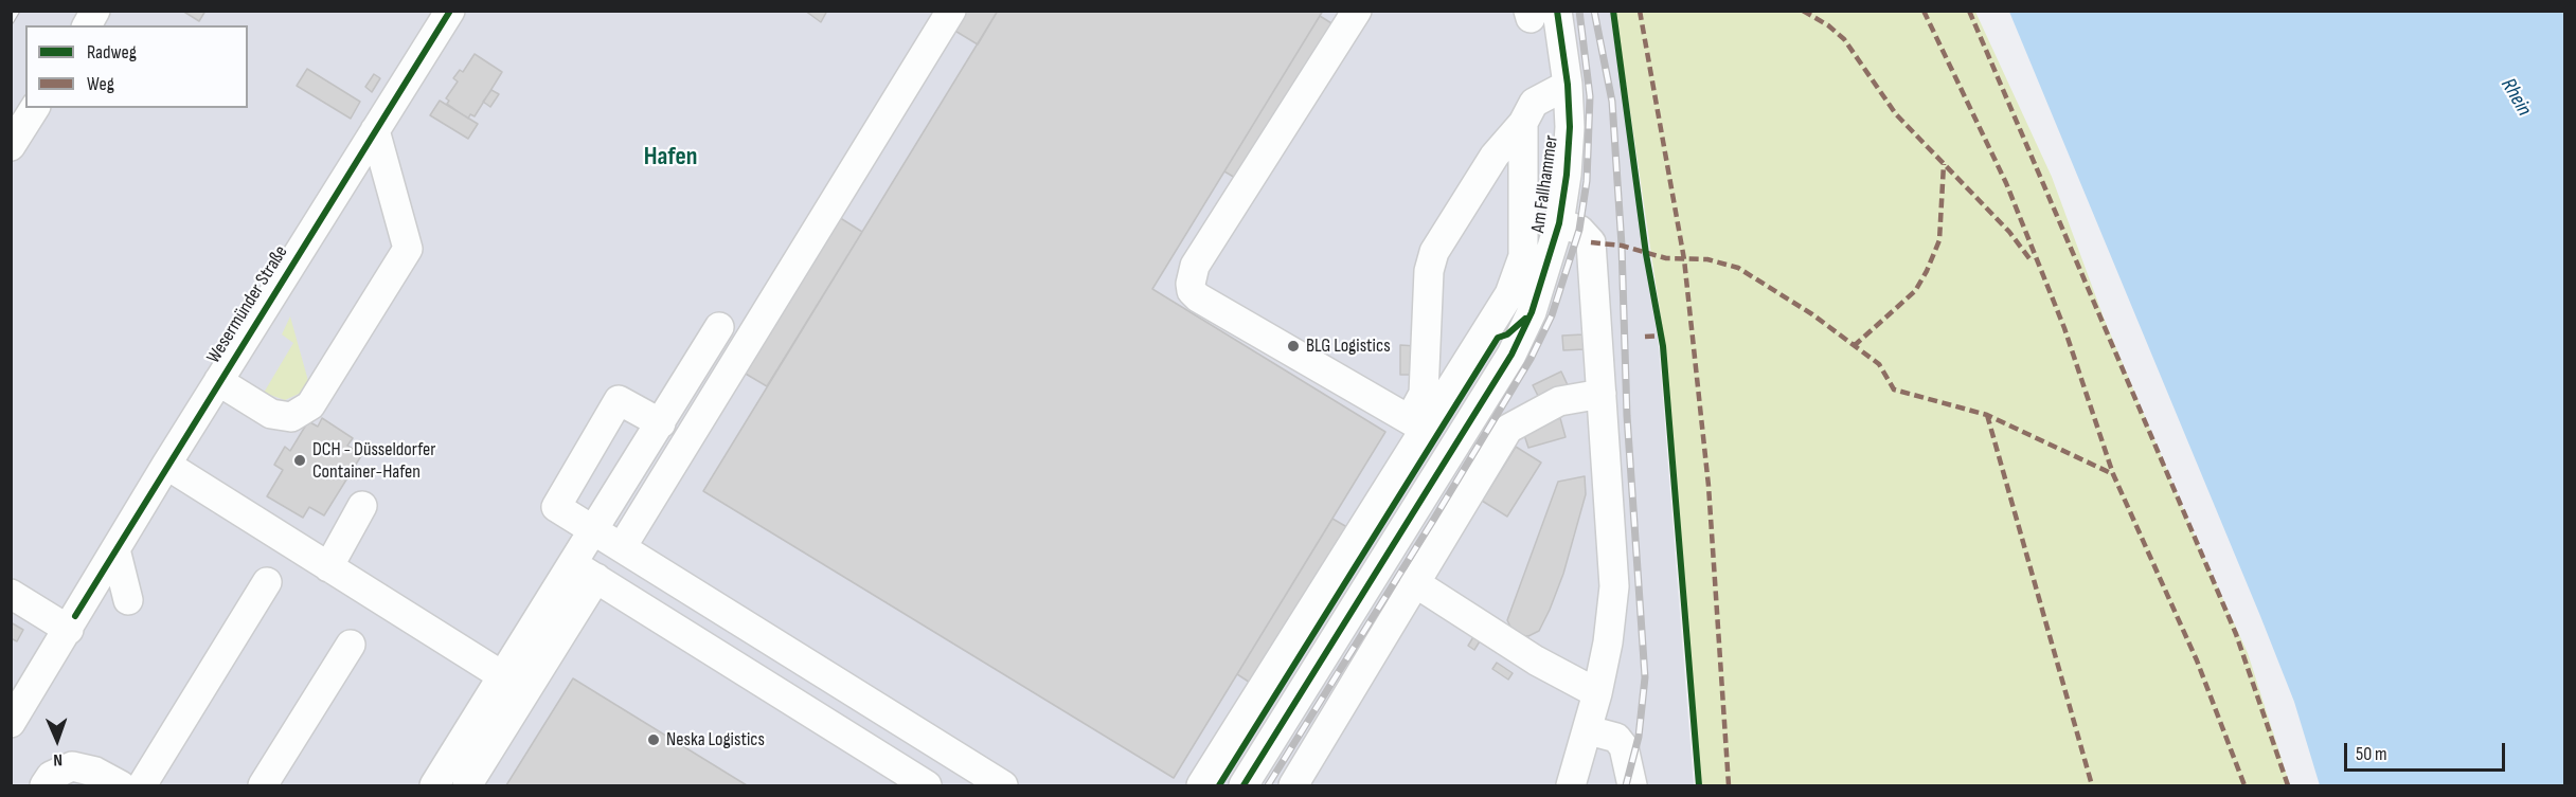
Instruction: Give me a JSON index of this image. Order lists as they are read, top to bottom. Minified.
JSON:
{"streets":{"street":["Am Fallhammer","Wesermünder Straße"]},"districts":["Hafen"],"water":["Rhein"],"places":["BLG Logistics","DCH - Düsseldorfer Container-Hafen","Neska Logistics"],"legend":["Radweg","Weg"],"scale_bar":"50 m","north":"bottom"}
